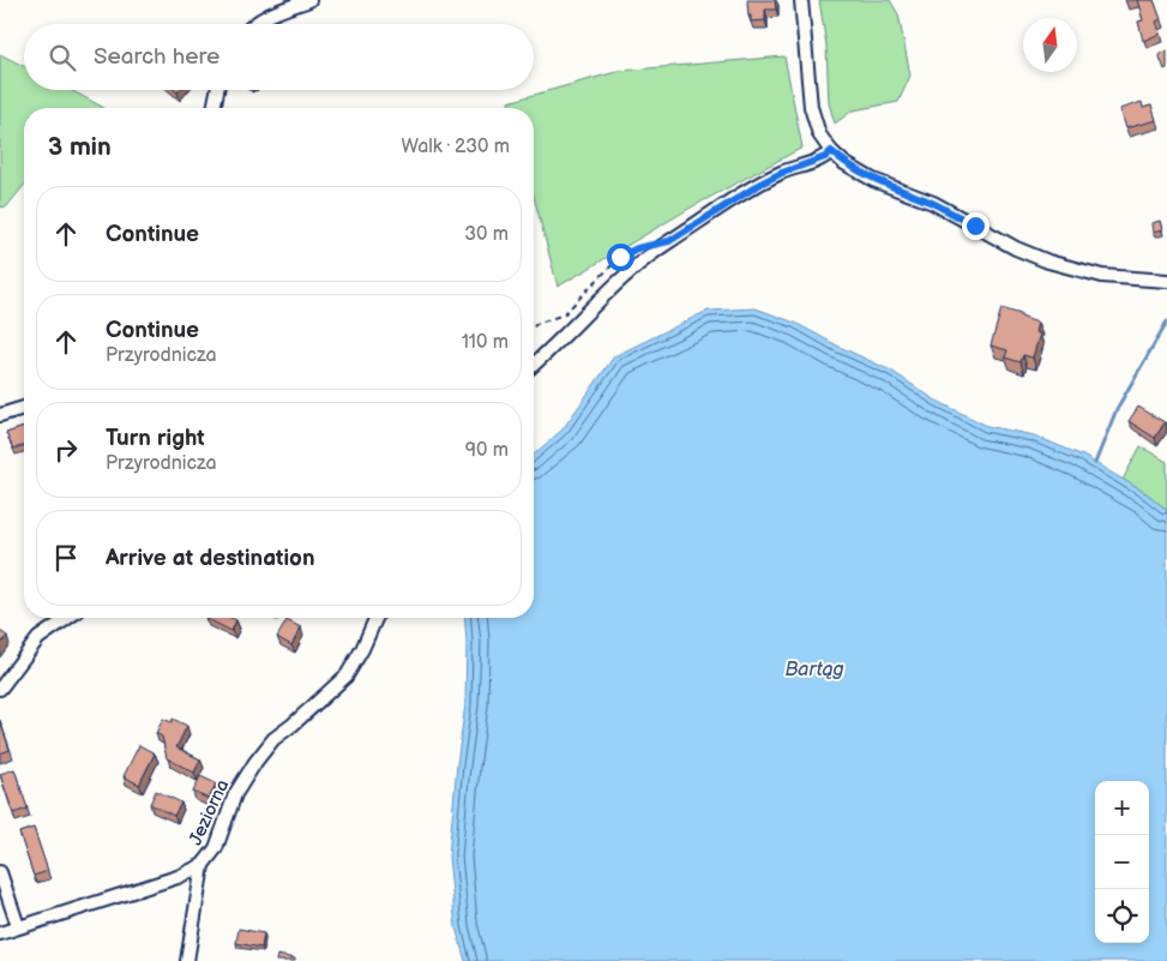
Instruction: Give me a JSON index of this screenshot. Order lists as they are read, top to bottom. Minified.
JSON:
{"streets":{"street":["Jeziorna"]},"water":["Bartąg"],"north":"top","page":{"search":"Search here","heading":["3 min","Walk · 230 m"],"list":[["Continue","30 m"],["Continue","Przyrodnicza","110 m"],["Turn right","Przyrodnicza","90 m"],"Arrive at destination"],"map_buttons":["+","−"]}}
